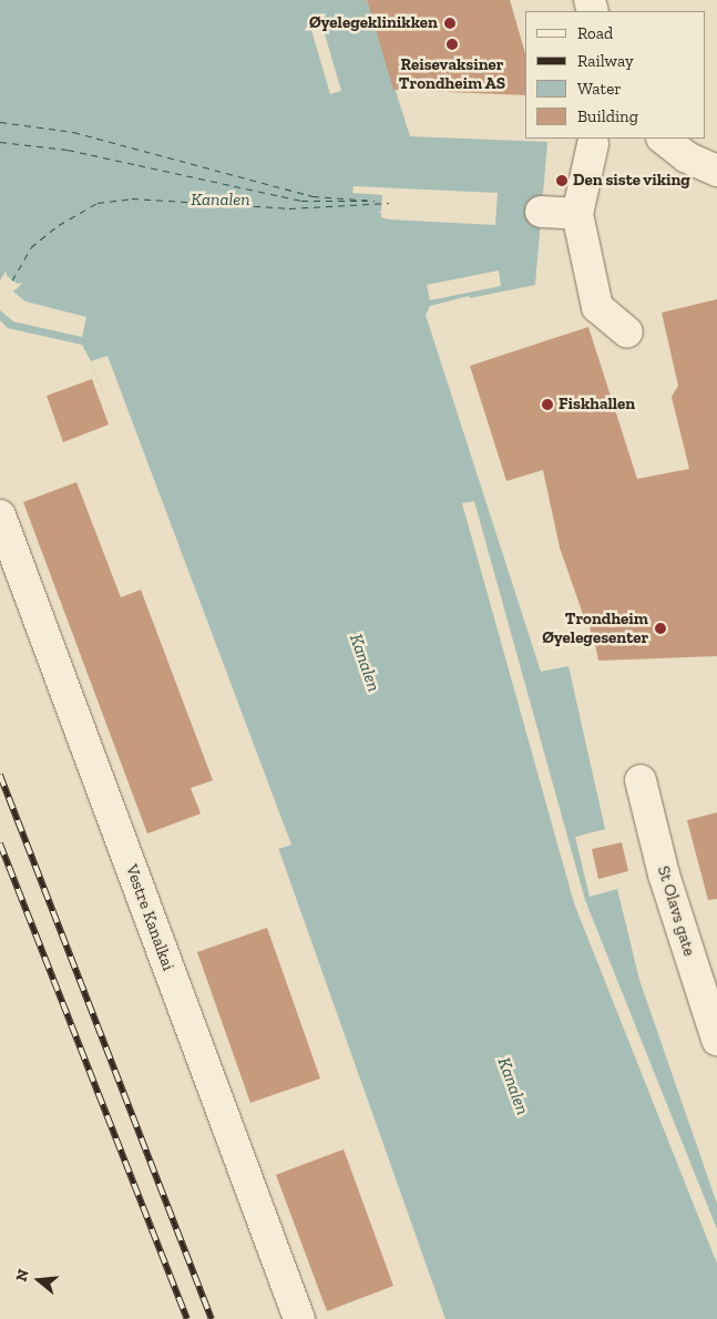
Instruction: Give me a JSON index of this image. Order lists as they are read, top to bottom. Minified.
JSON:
{"streets":{"street":["St Olavs gate","Vestre Kanalkai"]},"water":["Kanalen"],"places":["Øyelegeklinikken","Reisevaksiner Trondheim AS","Den siste viking","Fiskhallen","Trondheim Øyelegesenter"],"legend":["Road","Railway","Water","Building"],"north":"left"}
